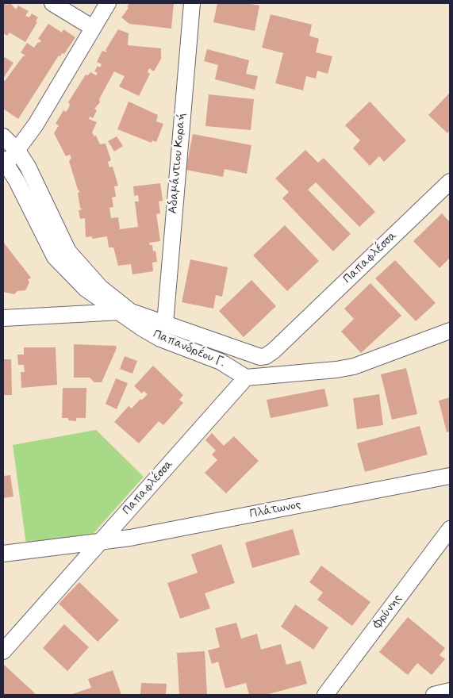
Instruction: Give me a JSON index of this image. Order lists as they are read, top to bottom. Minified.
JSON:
{"streets":{"street":["Αδαμάντιου Κοραή","Παπαφλέσσα","Παπανδρέου Γ.","Πλάτωνος","Φρύνης"]},"crossings":[["Αδαμάντιου Κοραή","Παπανδρέου Γ."],["Παπαφλέσσα","Παπανδρέου Γ."],["Παπαφλέσσα","Πλάτωνος"]]}
